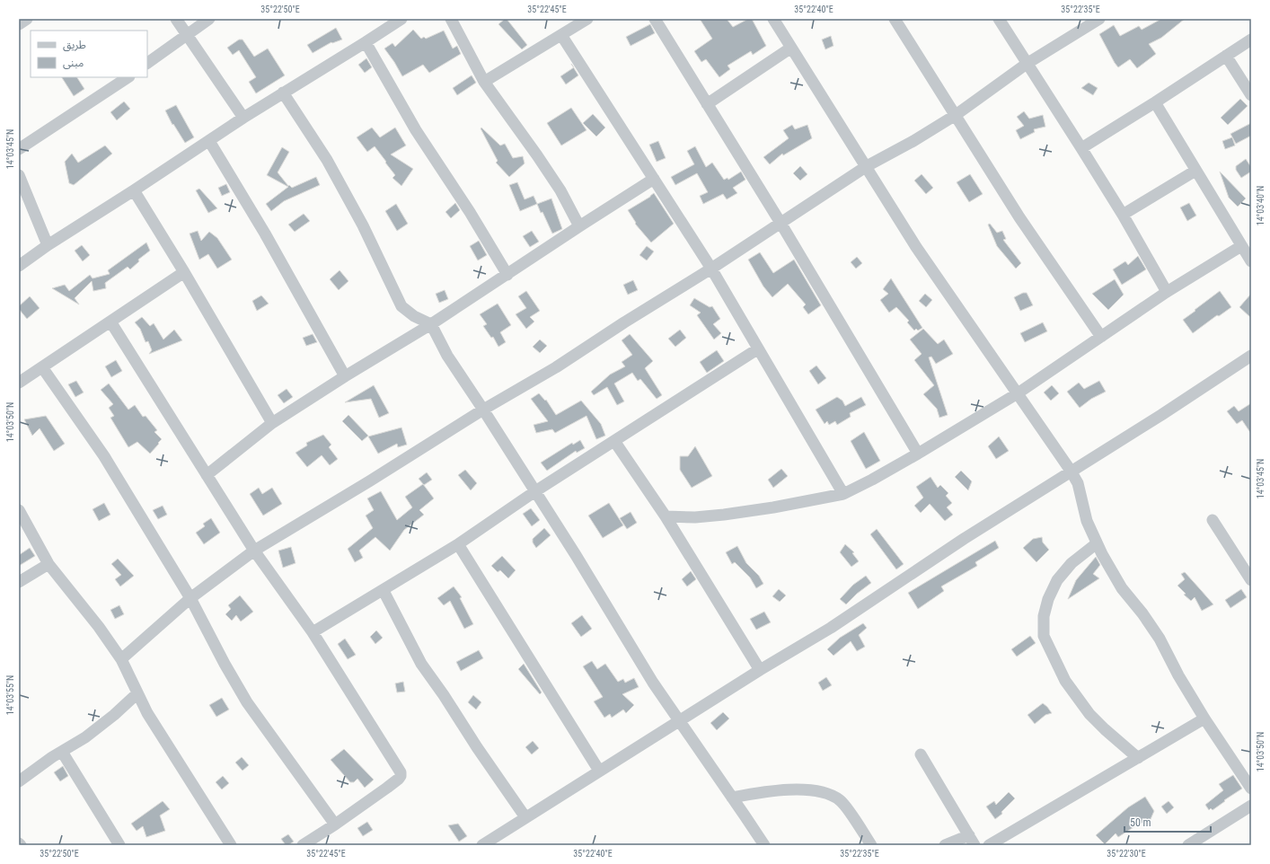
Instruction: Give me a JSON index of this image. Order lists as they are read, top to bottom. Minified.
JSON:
{"legend":["طريق","مبنى"],"scale_bar":"50 m","coordinates":["35°22'50\"E","35°22'45\"E","35°22'40\"E","35°22'35\"E","14°03'45\"N","14°03'40\"N","14°03'50\"N","14°03'55\"N","35°22'30\"E"]}
